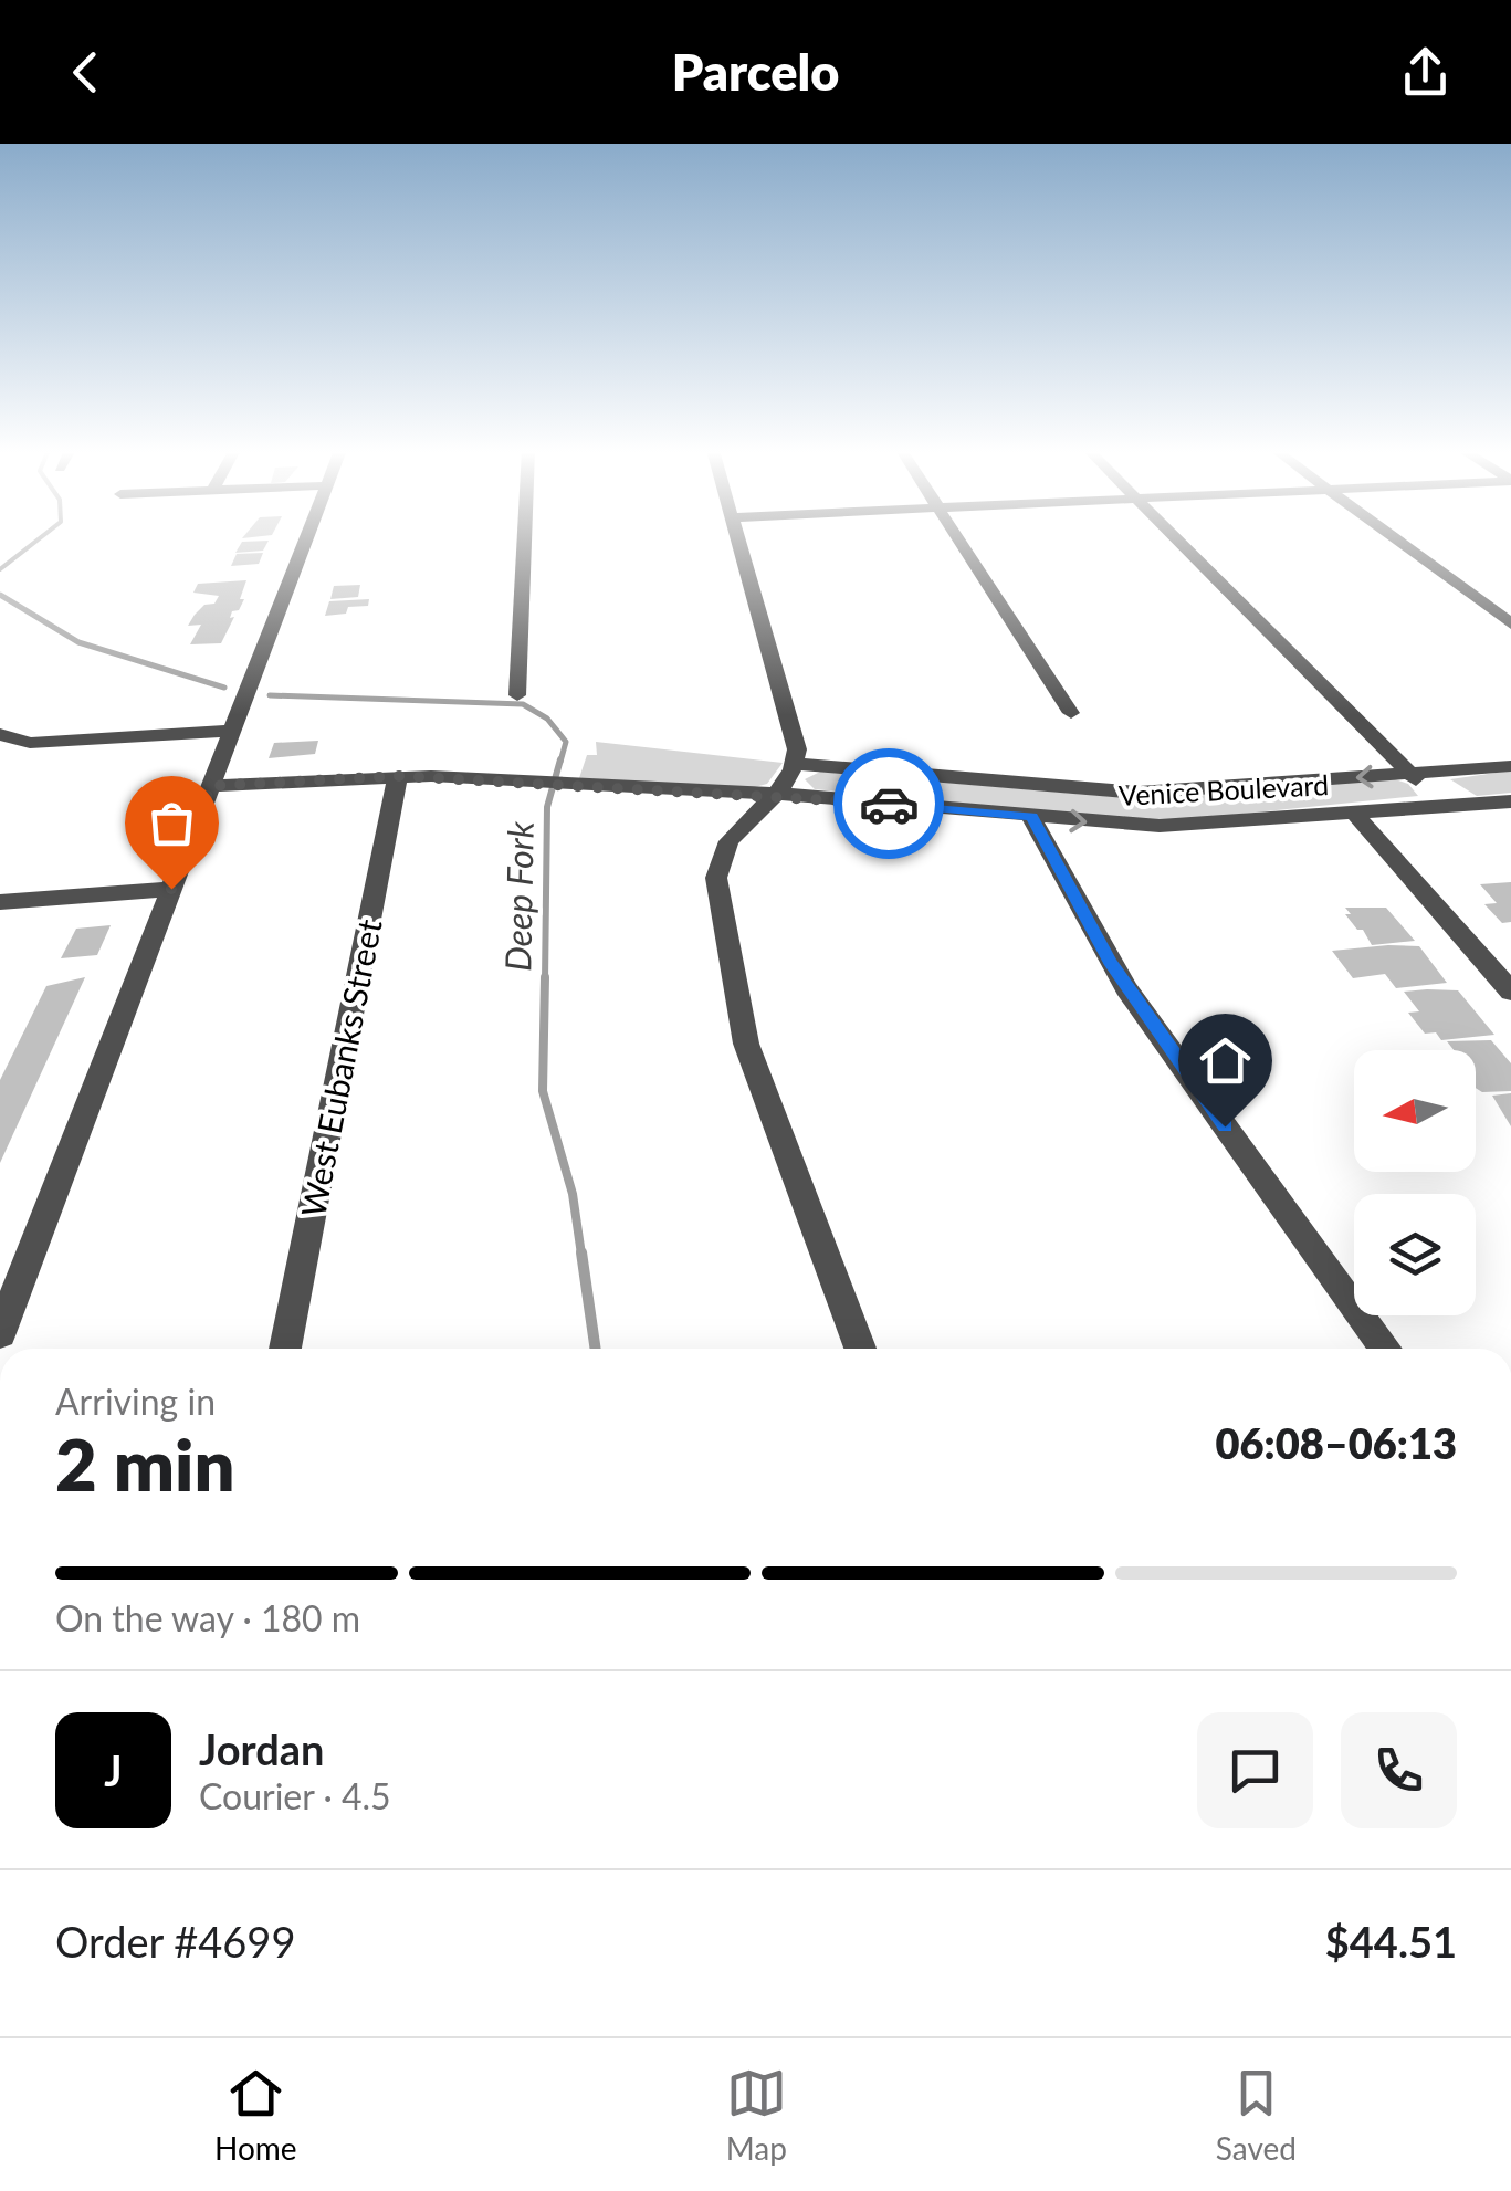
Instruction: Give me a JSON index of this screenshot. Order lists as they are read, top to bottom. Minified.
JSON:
{"streets":{"street":["Venice Boulevard","West Eubanks Street"]},"crossings":[["Venice Boulevard","West Eubanks Street"]],"water":["Deep Fork"],"north":"left","page":{"header":"Parcelo","heading":["2 min","Arriving in","06:08–06:13"],"panel":["Jordan","Courier · 4.5","Order #4699","$44.51"],"bar":"On the way · 180 m","round":"J","tabs":["Home","Map","Saved"]}}
